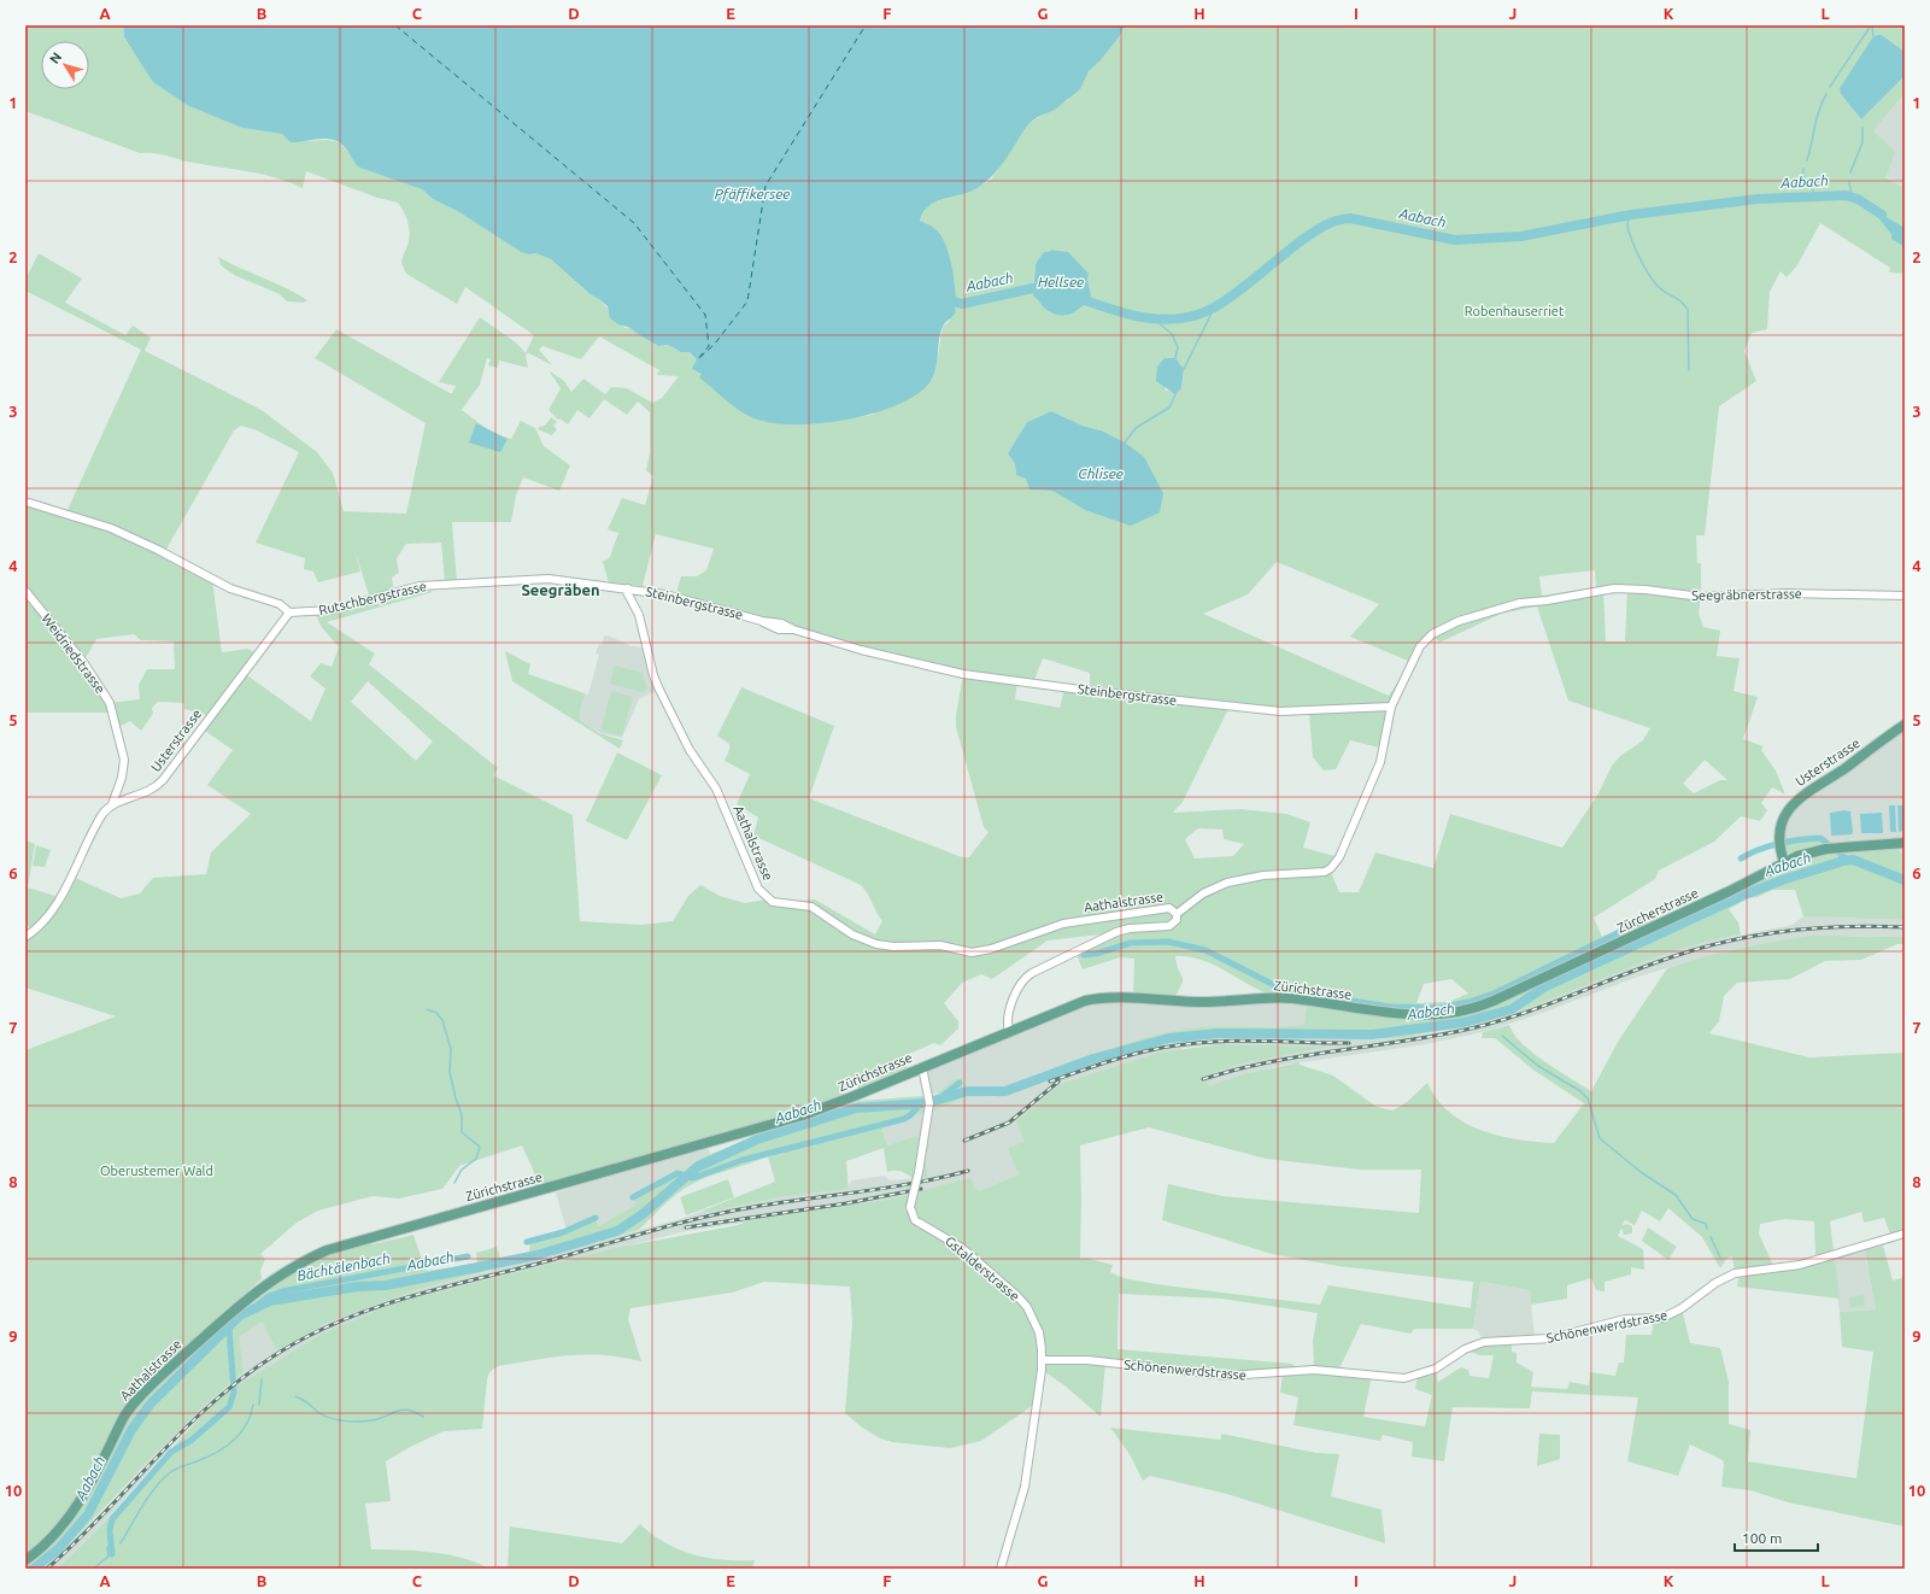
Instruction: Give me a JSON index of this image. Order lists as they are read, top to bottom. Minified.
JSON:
{"streets":{"main road":["Usterstrasse","Aathalstrasse","Zürcherstrasse","Zürichstrasse"],"street":["Seegräbnerstrasse","Rutschbergstrasse","Steinbergstrasse","Weidriedstrasse","Gstalderstrasse","Schönenwerdstrasse"]},"crossings":[["Seegräbnerstrasse","Steinbergstrasse"],["Rutschbergstrasse","Steinbergstrasse"],["Rutschbergstrasse","Usterstrasse"],["Rutschbergstrasse","Aathalstrasse"],["Steinbergstrasse","Aathalstrasse"],["Weidriedstrasse","Usterstrasse"],["Usterstrasse","Zürcherstrasse"],["Aathalstrasse","Zürichstrasse"],["Zürcherstrasse","Zürichstrasse"],["Zürichstrasse","Gstalderstrasse"],["Gstalderstrasse","Schönenwerdstrasse"]],"districts":["Seegräben"],"water":["Aabach","Pfäffikersee","Hellsee","Chlisee","Bächtälenbach"],"parks":["Robenhauserriet","Oberustemer Wald"],"scale_bar":"100 m","north":"top left","grid":{"columns":["A","B","C","D","E","F","G","H","I","J","K","L"],"rows":["1","2","3","4","5","6","7","8","9","10"]}}
